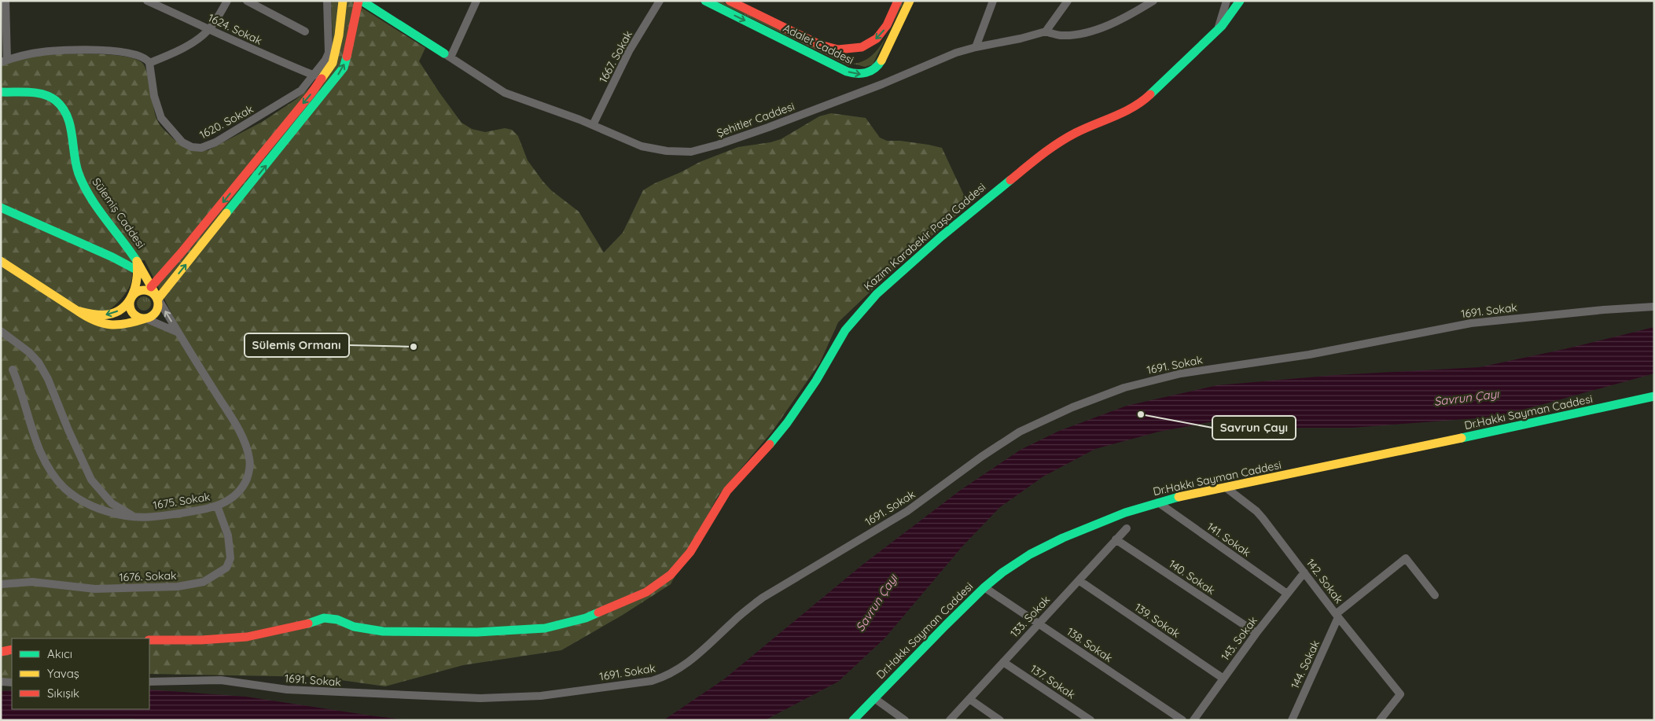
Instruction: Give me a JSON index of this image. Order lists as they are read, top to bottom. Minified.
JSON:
{"streets":{"street":["1624. Sokak","Adalet Caddesi","1667. Sokak","Şehitler Caddesi","1620. Sokak","Sülemiş Caddesi","Kazım Karabekir Paşa Caddesi","1691. Sokak","Dr.Hakkı Sayman Caddesi","1675. Sokak","141. Sokak","1676. Sokak","140. Sokak","142. Sokak","133. Sokak","139. Sokak","143. Sokak","138. Sokak","144. Sokak","137. Sokak"]},"crossings":[["1624. Sokak","1620. Sokak"],["1667. Sokak","Şehitler Caddesi"],["Sülemiş Caddesi","1675. Sokak"],["Dr.Hakkı Sayman Caddesi","141. Sokak"],["Dr.Hakkı Sayman Caddesi","142. Sokak"],["Dr.Hakkı Sayman Caddesi","138. Sokak"],["1675. Sokak","1676. Sokak"],["141. Sokak","143. Sokak"],["140. Sokak","133. Sokak"],["140. Sokak","143. Sokak"],["142. Sokak","143. Sokak"],["142. Sokak","144. Sokak"],["133. Sokak","139. Sokak"],["133. Sokak","138. Sokak"],["133. Sokak","137. Sokak"],["139. Sokak","143. Sokak"]],"water":["Savrun Çayı"],"places":["Sülemiş Ormanı","Savrun Çayı"],"legend":["Akıcı","Yavaş","Sıkışık"]}
